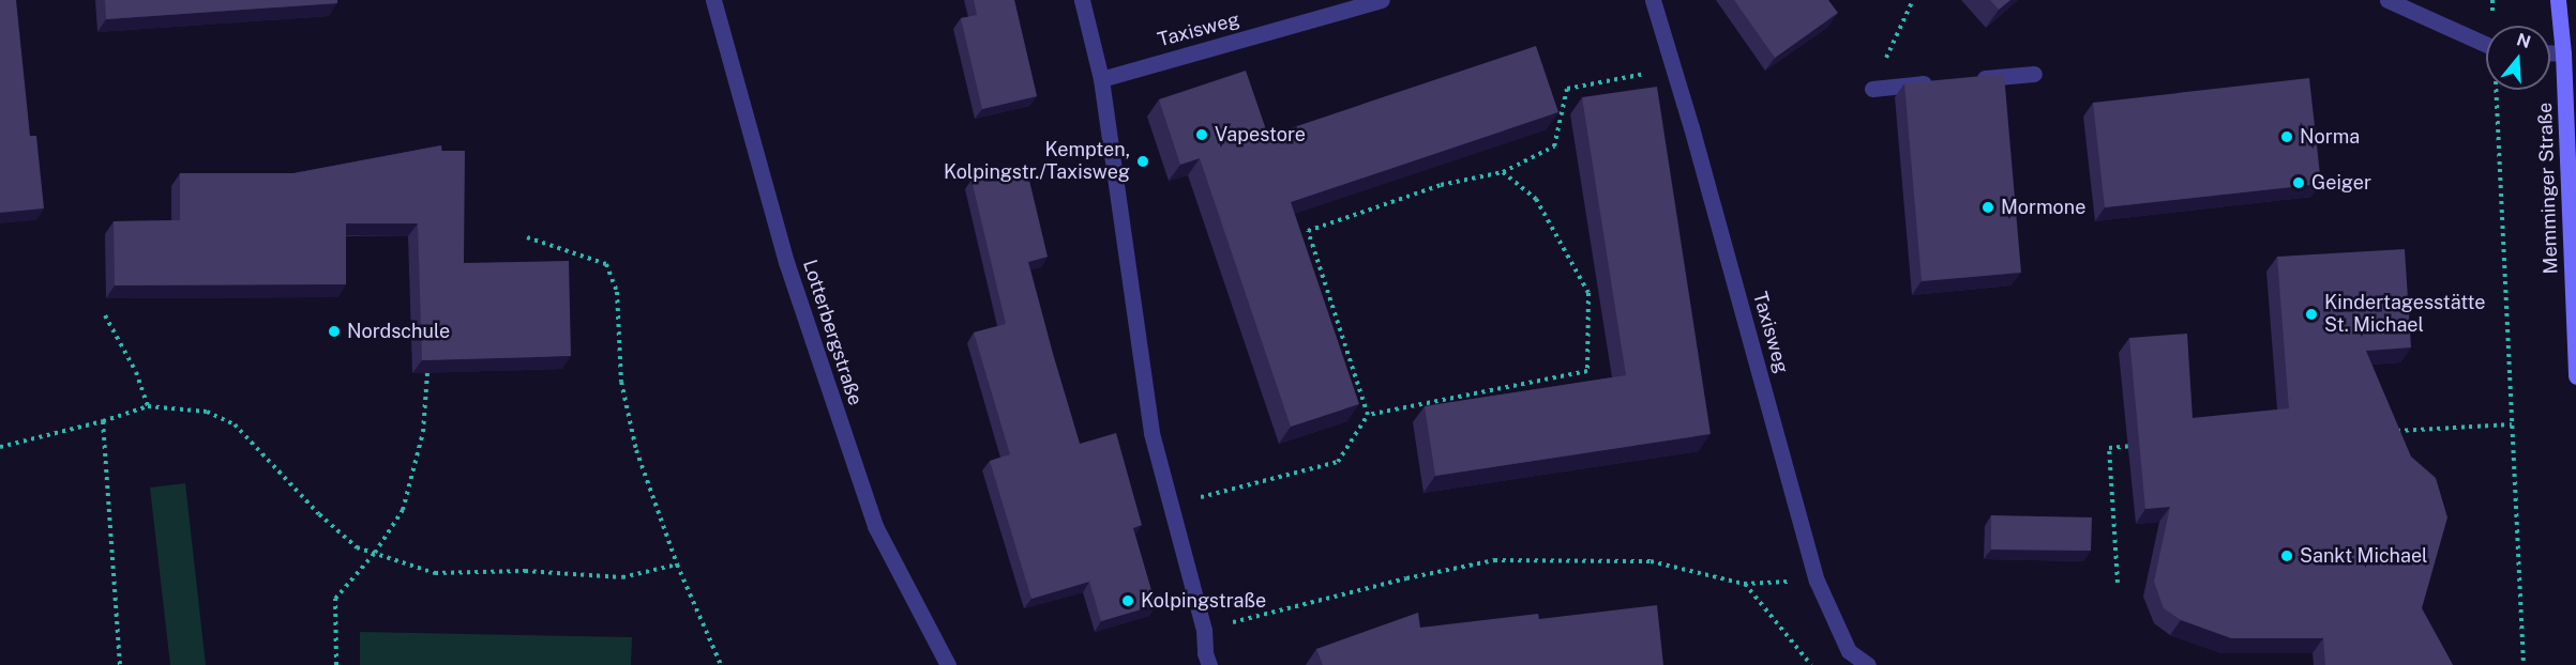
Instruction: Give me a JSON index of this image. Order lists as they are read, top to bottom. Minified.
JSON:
{"streets":{"main road":["Memminger Straße"],"street":["Taxisweg","Lotterbergstraße"]},"places":["Vapestore","Norma","Kempten, Kolpingstr./Taxisweg","Geiger","Mormone","Kindertagesstätte St. Michael","Nordschule","Sankt Michael","Kolpingstraße"],"north":"top"}
